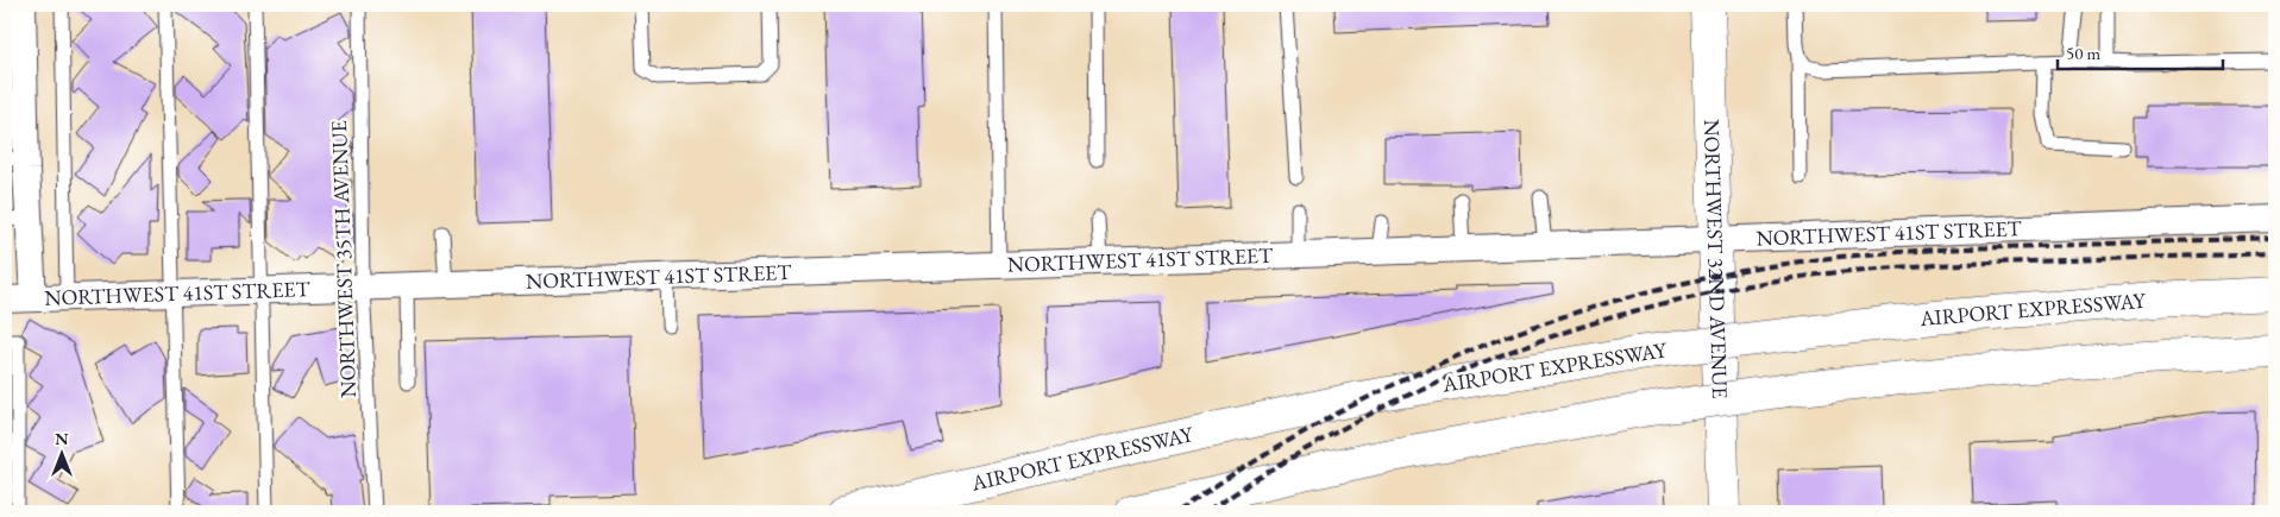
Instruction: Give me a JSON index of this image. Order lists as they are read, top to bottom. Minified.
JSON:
{"streets":{"main road":["NORTHWEST 32ND AVENUE","AIRPORT EXPRESSWAY"],"street":["NORTHWEST 41ST STREET"],"lane":["NORTHWEST 35TH AVENUE"]},"crossings":[["NORTHWEST 41ST STREET","NORTHWEST 32ND AVENUE"],["NORTHWEST 41ST STREET","NORTHWEST 35TH AVENUE"]],"scale_bar":"50 m","north":"top"}
